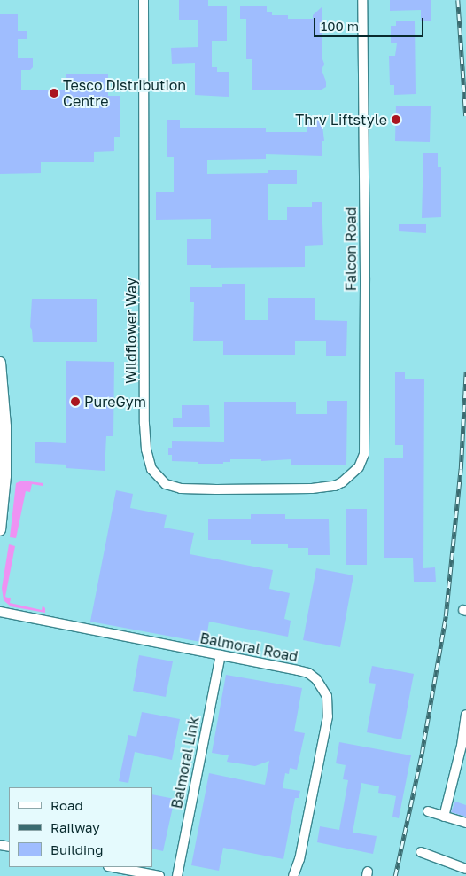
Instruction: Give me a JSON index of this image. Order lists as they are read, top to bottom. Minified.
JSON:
{"streets":{"street":["Falcon Road","Wildflower Way","Balmoral Road","Balmoral Link"]},"crossings":[["Falcon Road","Wildflower Way"],["Balmoral Road","Balmoral Link"]],"places":["Tesco Distribution Centre","Thrv Liftstyle","PureGym"],"legend":["Road","Railway","Building"],"scale_bar":"100 m"}
